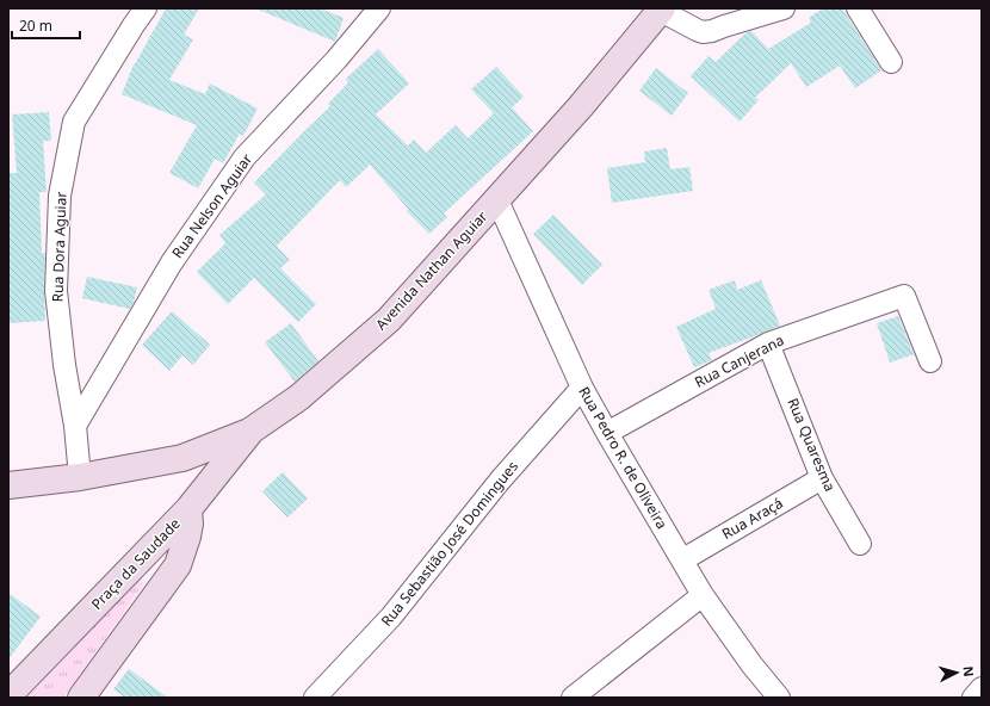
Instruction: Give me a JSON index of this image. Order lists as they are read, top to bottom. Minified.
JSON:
{"streets":{"main road":["Avenida Nathan Aguiar","Praça da Saudade"],"street":["Rua Nelson Aguiar","Rua Dora Aguiar","Rua Canjerana","Rua Quaresma","Rua Pedro R. de Oliveira","Rua Araçá","Rua Sebastião José Domingues"]},"crossings":[["Rua Nelson Aguiar","Rua Dora Aguiar"],["Rua Dora Aguiar","Avenida Nathan Aguiar"],["Avenida Nathan Aguiar","Rua Pedro R. de Oliveira"],["Rua Canjerana","Rua Quaresma"],["Rua Canjerana","Rua Pedro R. de Oliveira"],["Rua Quaresma","Rua Araçá"],["Rua Pedro R. de Oliveira","Rua Araçá"],["Rua Pedro R. de Oliveira","Rua Sebastião José Domingues"]],"scale_bar":"20 m","north":"right"}
